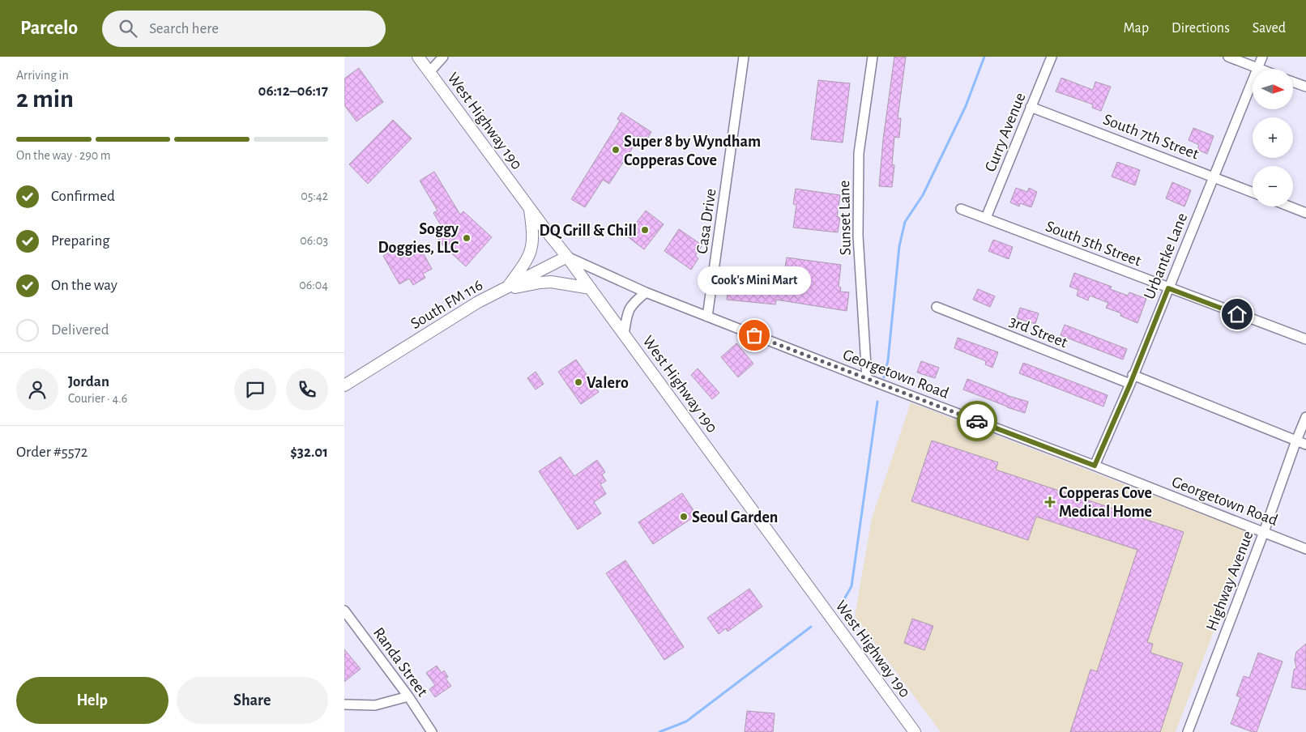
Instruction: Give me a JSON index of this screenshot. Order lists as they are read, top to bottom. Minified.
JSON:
{"streets":{"main road":["West Highway 190","South FM 116"],"street":["Curry Avenue","South 7th Street","Sunset Lane","Casa Drive","South 5th Street","Urbantke Lane","3rd Street","Georgetown Road","Highway Avenue","Randa Street"]},"crossings":[["West Highway 190","South FM 116"],["West Highway 190","Georgetown Road"],["Curry Avenue","South 7th Street"],["Curry Avenue","South 5th Street"],["South 7th Street","Urbantke Lane"],["Sunset Lane","Georgetown Road"],["Casa Drive","Georgetown Road"],["South 5th Street","Urbantke Lane"],["Urbantke Lane","3rd Street"],["Urbantke Lane","Georgetown Road"],["South FM 116","Georgetown Road"],["3rd Street","Highway Avenue"],["Georgetown Road","Highway Avenue"]],"places":{"other":["Super 8 by Wyndham Copperas Cove","DQ Grill & Chill","Soggy Doggies, LLC","Cook's Mini Mart","Valero","Seoul Garden"],"health":["Copperas Cove Medical Home"]},"north":"right","page":{"header":"Parcelo","search":"Search here","nav":["Map","Directions","Saved"],"heading":["2 min","Arriving in","06:12–06:17"],"panel":["Jordan","Courier · 4.6","Order #5572","$32.01"],"map_buttons":["+","−"],"bar":"On the way · 290 m","list":[["Confirmed","05:42"],["Preparing","06:03"],["On the way","06:04"],"Delivered"],"bubble":"Cook's Mini Mart","buttons":["Help","Share"]}}
